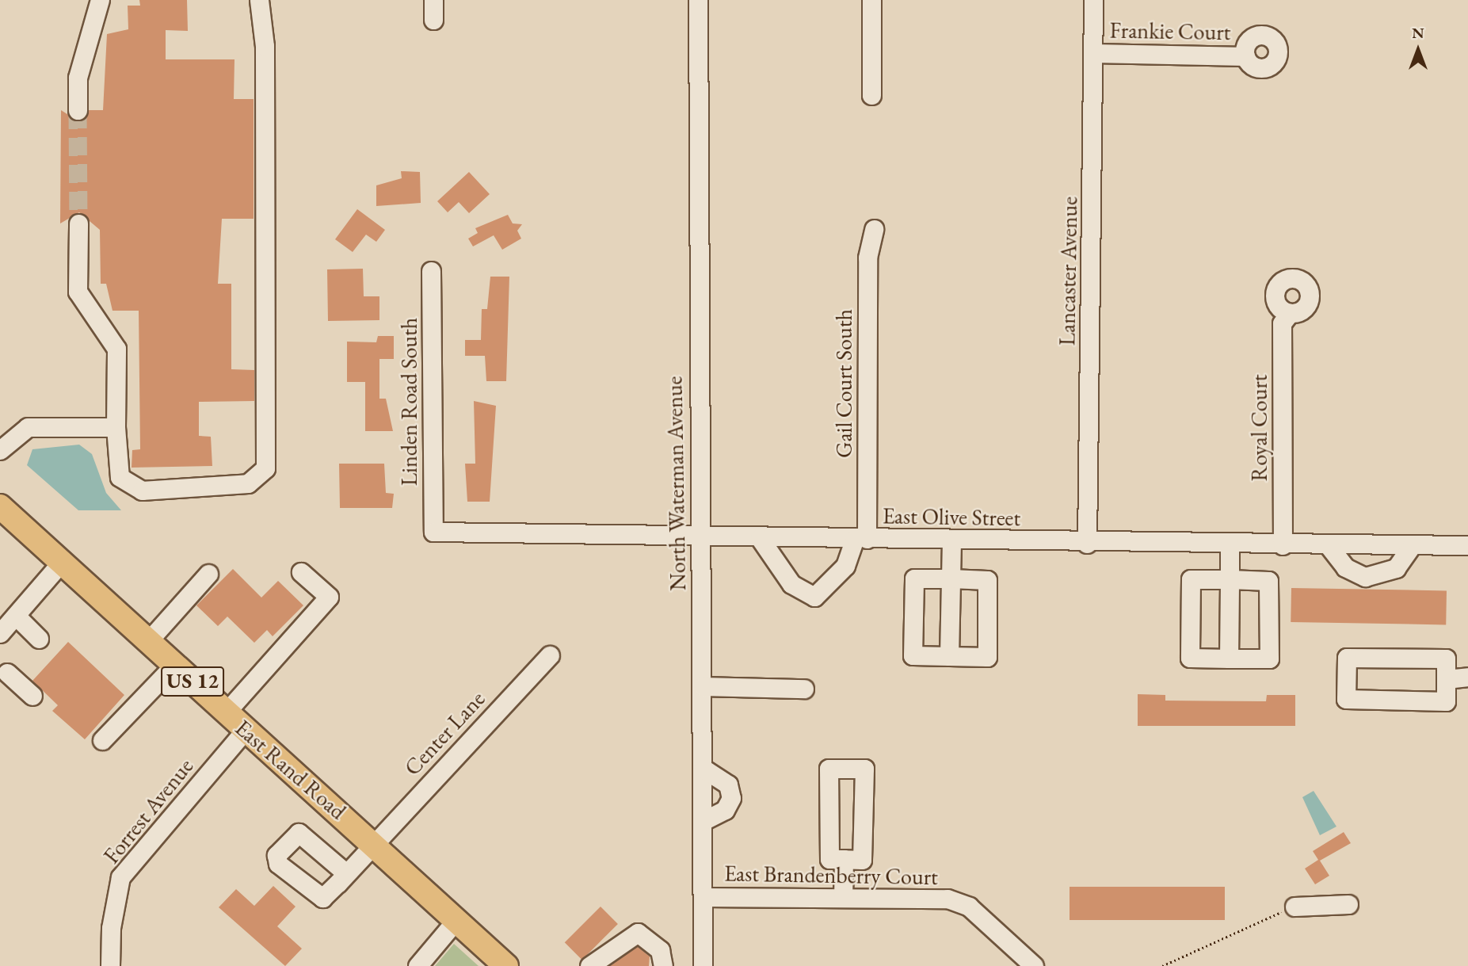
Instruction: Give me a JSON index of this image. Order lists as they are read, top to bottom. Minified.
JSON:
{"streets":{"main road":["US 12","East Rand Road"],"street":["Frankie Court","Lancaster Avenue","Gail Court South","Linden Road South","Royal Court","North Waterman Avenue","East Olive Street","Center Lane","Forrest Avenue","East Brandenberry Court"]},"crossings":[["Frankie Court","Lancaster Avenue"],["Lancaster Avenue","East Olive Street"],["Gail Court South","East Olive Street"],["Linden Road South","East Olive Street"],["Royal Court","East Olive Street"],["North Waterman Avenue","East Olive Street"],["North Waterman Avenue","East Brandenberry Court"],["Center Lane","East Rand Road"],["East Rand Road","Forrest Avenue"]],"north":"top"}
